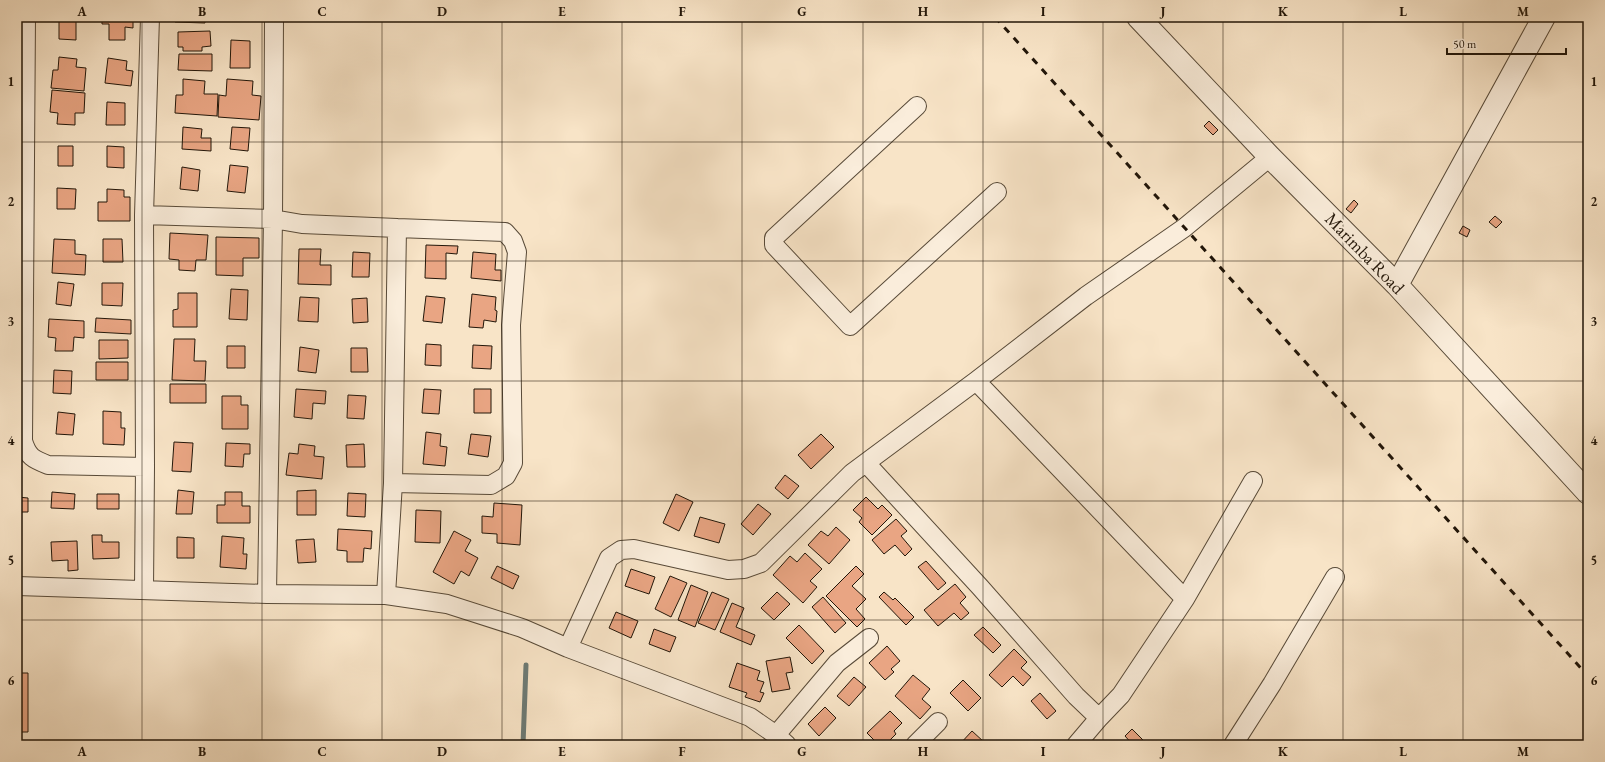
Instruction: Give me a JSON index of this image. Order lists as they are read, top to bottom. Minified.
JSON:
{"streets":{"street":["Marimba Road"]},"scale_bar":"50 m","grid":{"columns":["A","B","C","D","E","F","G","H","I","J","K","L","M"],"rows":["1","2","3","4","5","6"]}}
